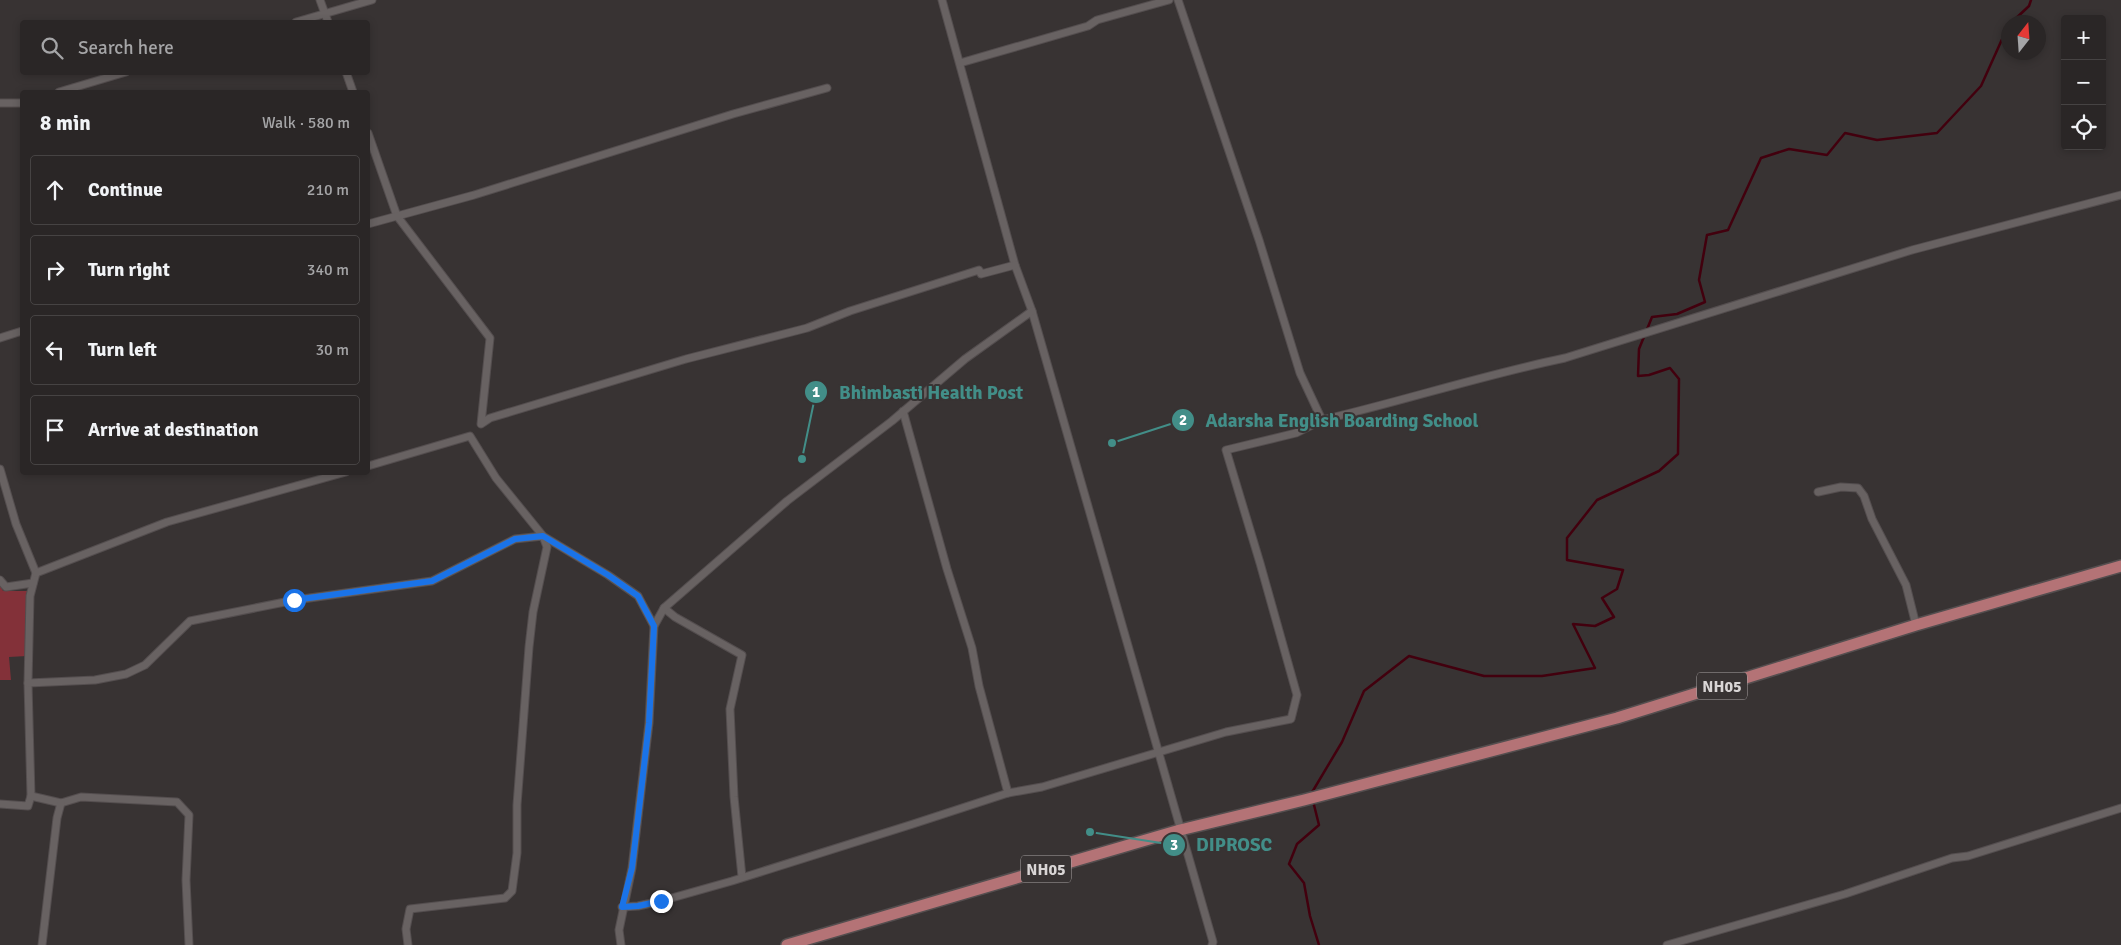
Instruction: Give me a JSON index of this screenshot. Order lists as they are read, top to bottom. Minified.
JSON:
{"streets":{"main road":["NH05"]},"places":["Adarsha English Boarding School","Bhimbasti Health Post","DIPROSC"],"north":"top","page":{"map_buttons":["+","−"],"search":"Search here","heading":["8 min","Walk · 580 m"],"list":[["Continue","210 m"],["Turn right","340 m"],["Turn left","30 m"],"Arrive at destination"]}}
